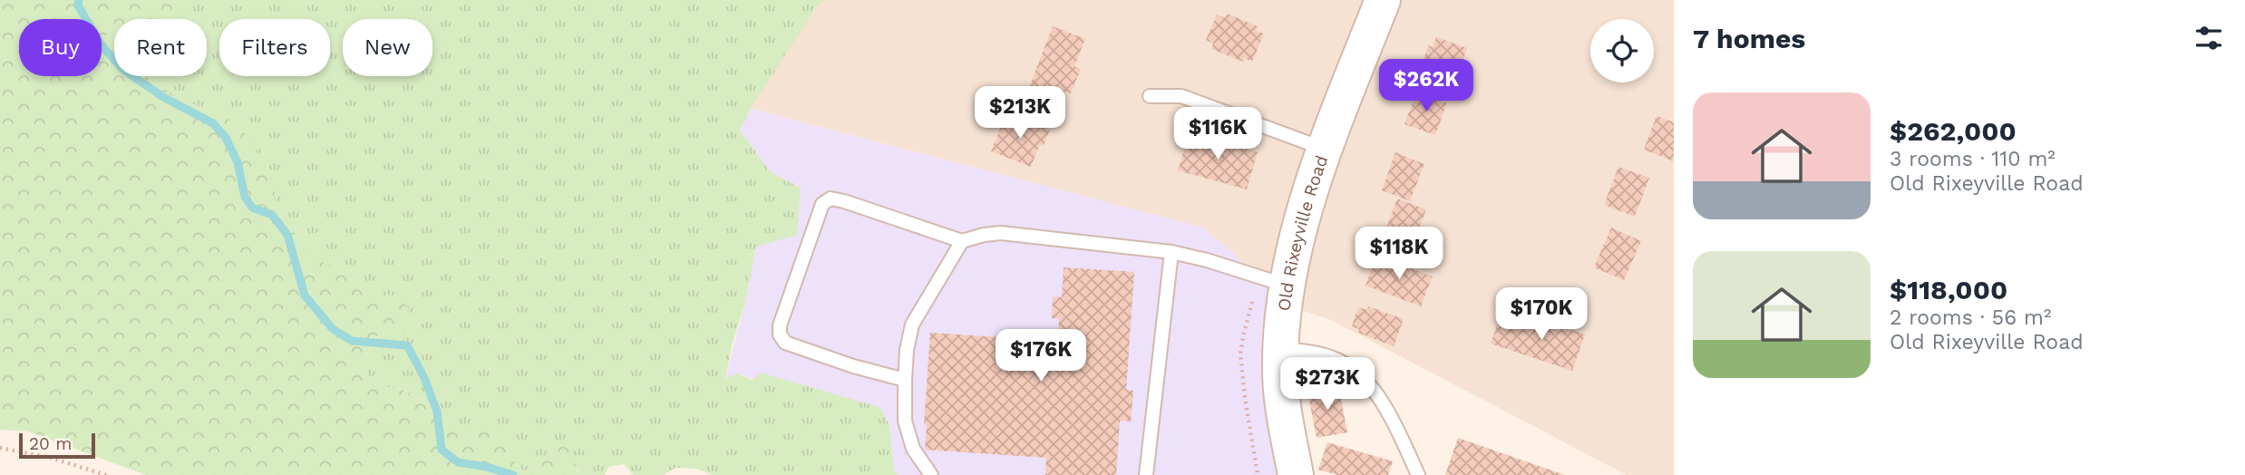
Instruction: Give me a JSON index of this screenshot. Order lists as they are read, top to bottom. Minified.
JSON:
{"streets":{"street":["Old Rixeyville Road"]},"scale_bar":"20 m","page":{"heading":"7 homes","chip":["Buy","Rent","Filters","New"],"price":["$262K","$213K","$116K","$118K","$170K","$176K","$273K"],"list":[{"name":"$262,000","note":"3 rooms · 110 m² · Old Rixeyville Road"},{"name":"$118,000","note":"2 rooms · 56 m² · Old Rixeyville Road"}],"scale":"20 m"}}
